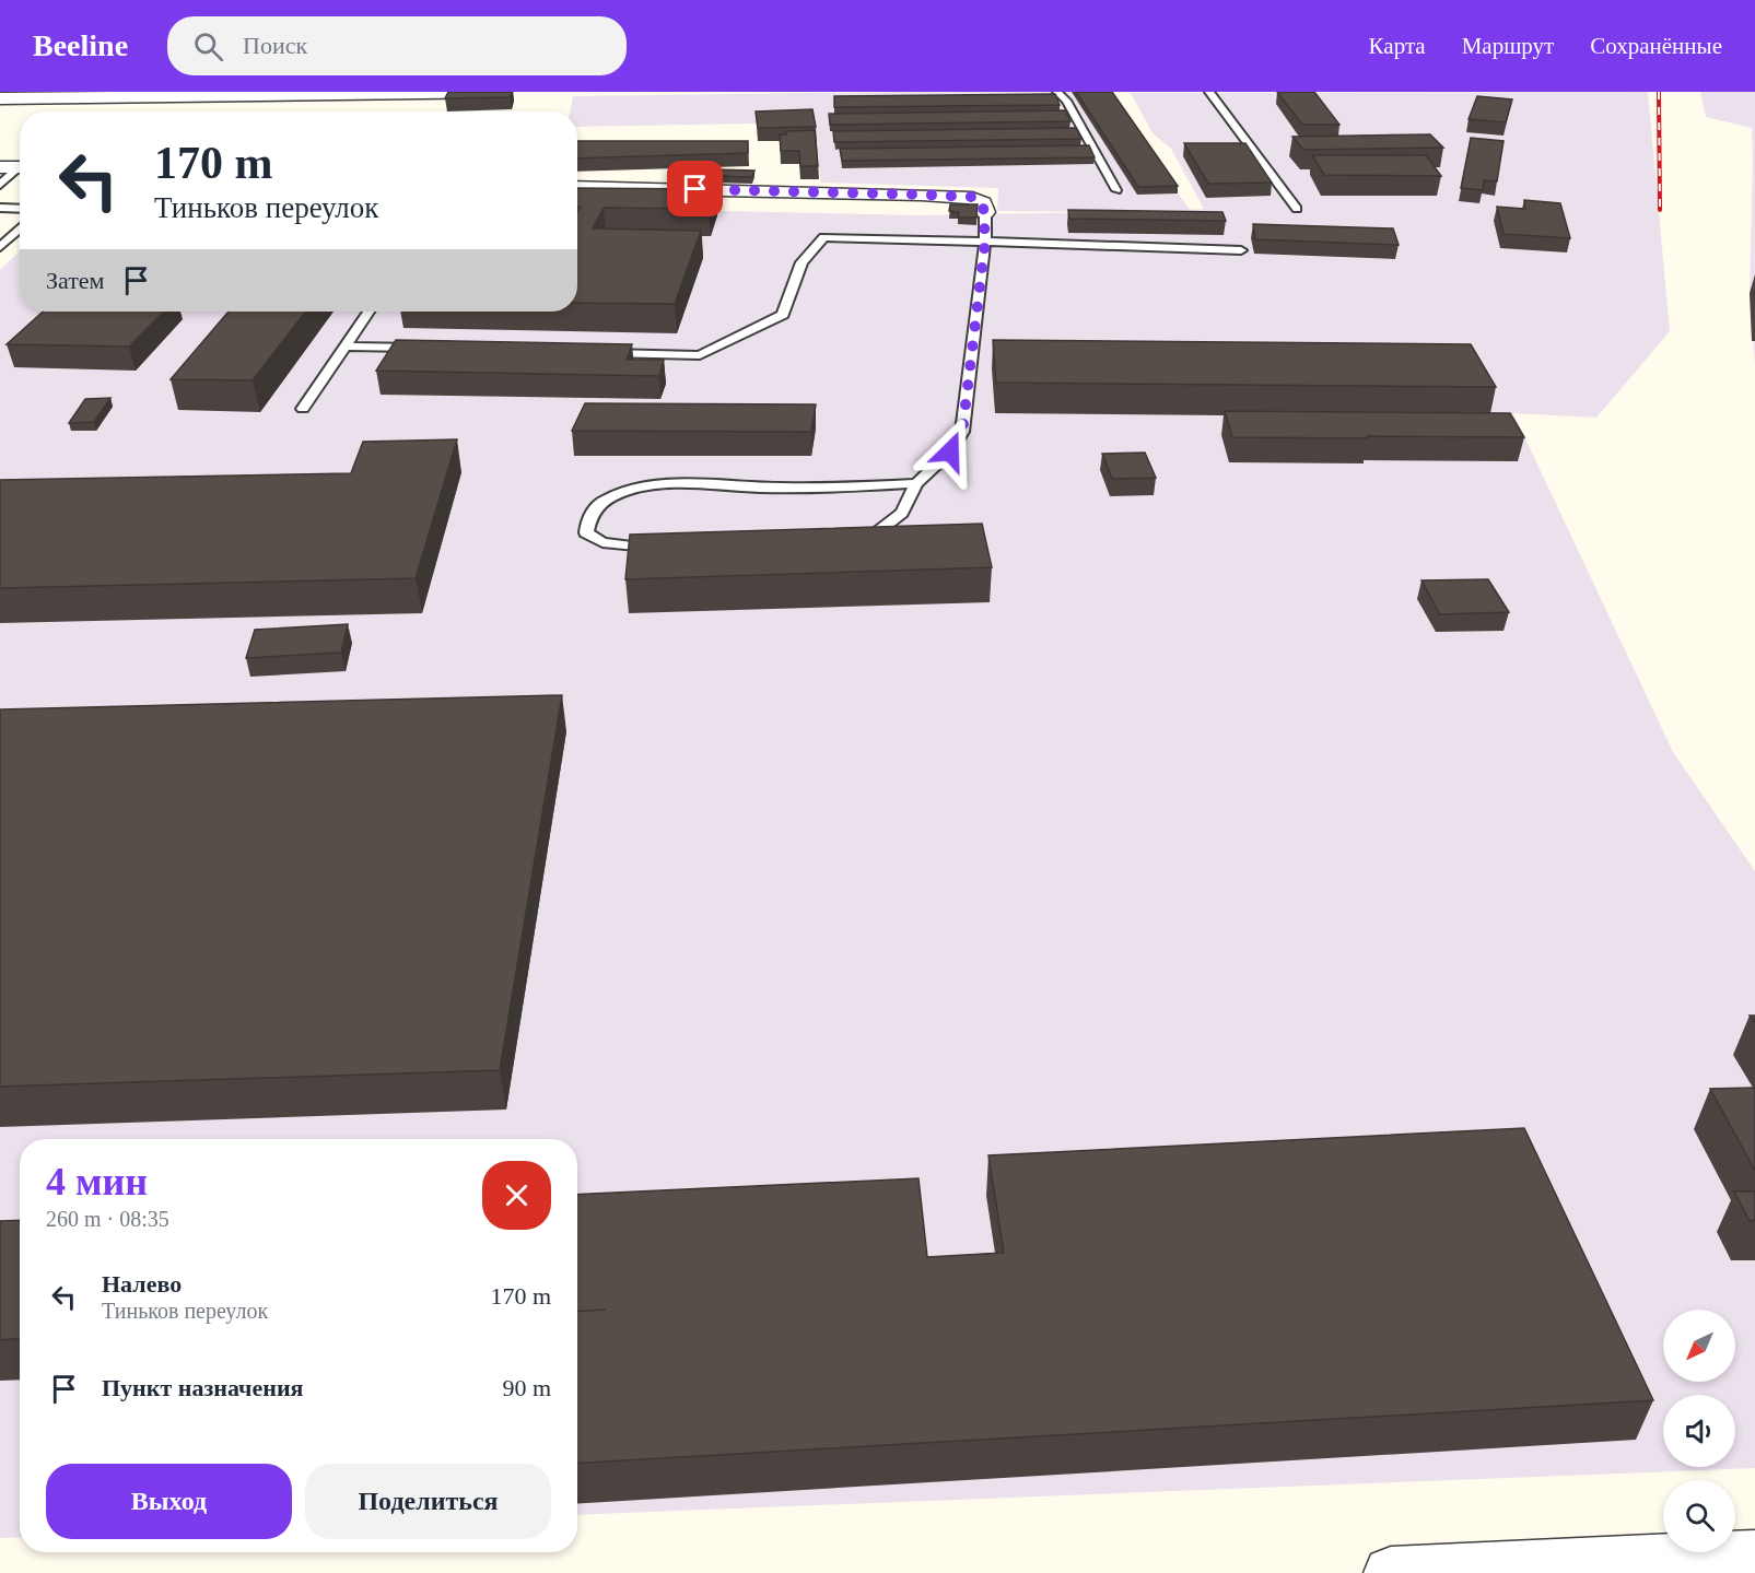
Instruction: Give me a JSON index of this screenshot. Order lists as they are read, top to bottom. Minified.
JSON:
{"north":"bottom left","page":{"header":"Beeline","search":"Поиск","nav":["Карта","Маршрут","Сохранённые"],"turn":["170 m","Тиньков переулок"],"then":"Затем","heading":["4 мин","260 m · 08:35"],"list":[{"name":"Налево","note":"Тиньков переулок","value":"170 m"},{"name":"Пункт назначения","value":"90 m"}],"buttons":["Выход","Поделиться"]}}
